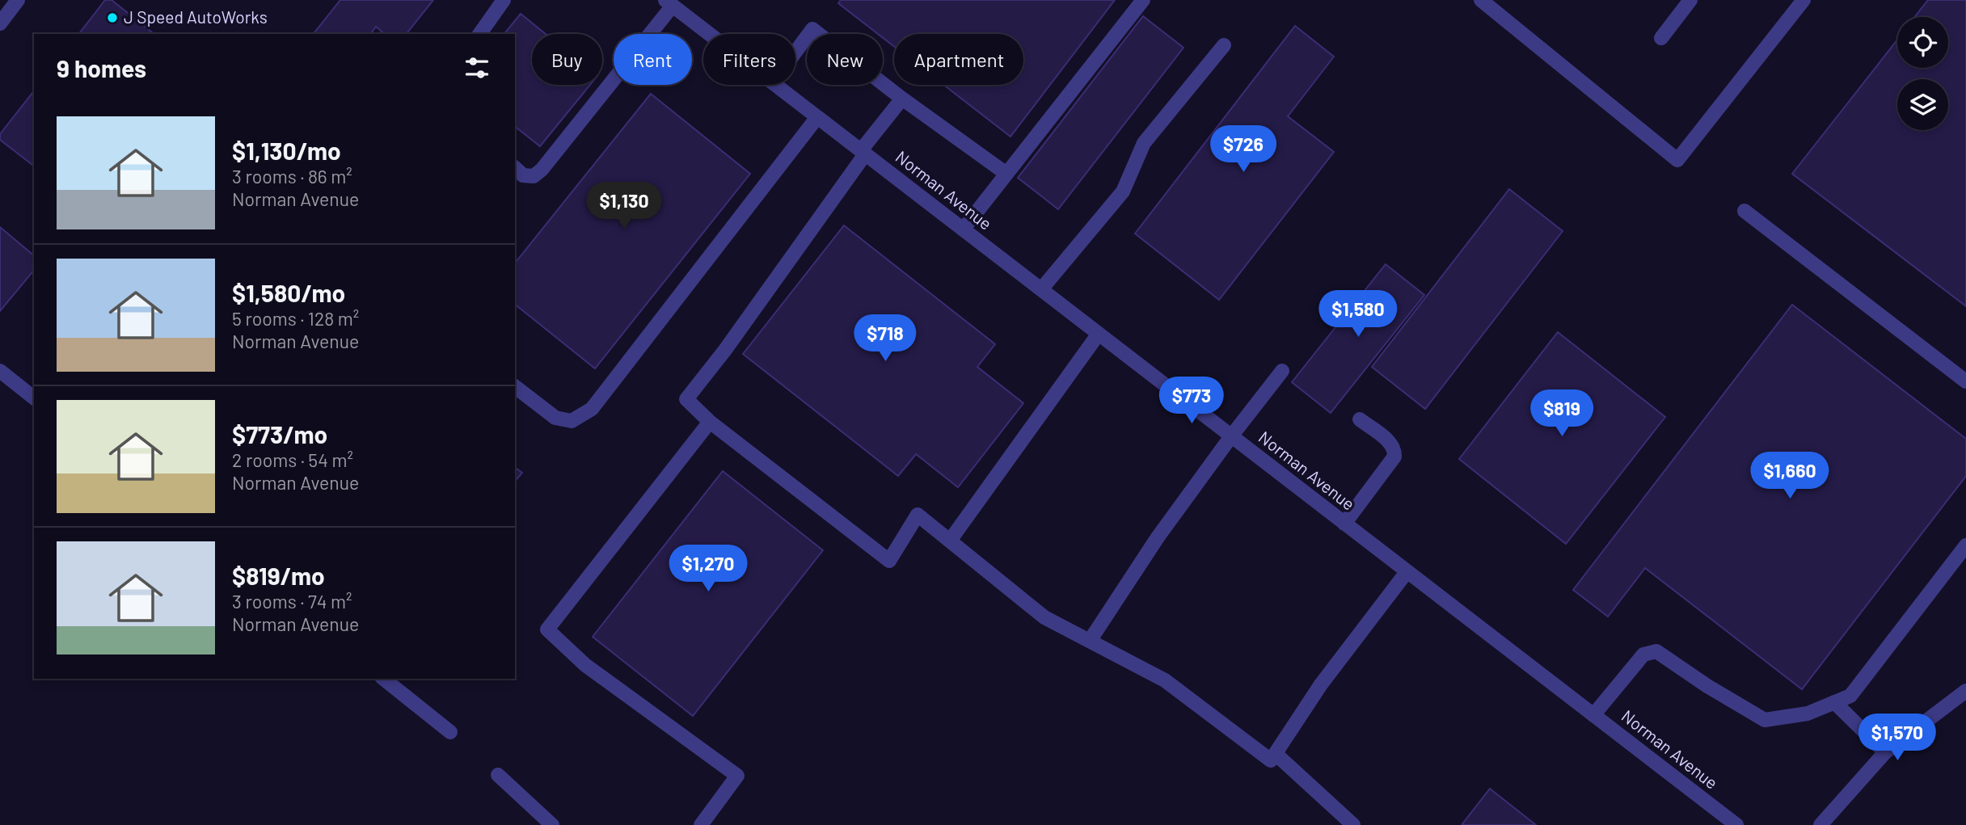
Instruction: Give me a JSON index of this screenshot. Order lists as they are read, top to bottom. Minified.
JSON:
{"streets":{"street":["Norman Avenue"]},"places":["J Speed AutoWorks"],"page":{"chip":["Buy","Rent","Filters","New","Apartment"],"heading":"9 homes","list":[{"name":"$1,130/mo","note":"3 rooms · 86 m² · Norman Avenue"},{"name":"$1,580/mo","note":"5 rooms · 128 m² · Norman Avenue"},{"name":"$773/mo","note":"2 rooms · 54 m² · Norman Avenue"},{"name":"$819/mo","note":"3 rooms · 74 m² · Norman Avenue"}],"price":["$726","$1,130","$1,580","$718","$773","$819","$1,660","$1,270","$1,570"]}}
